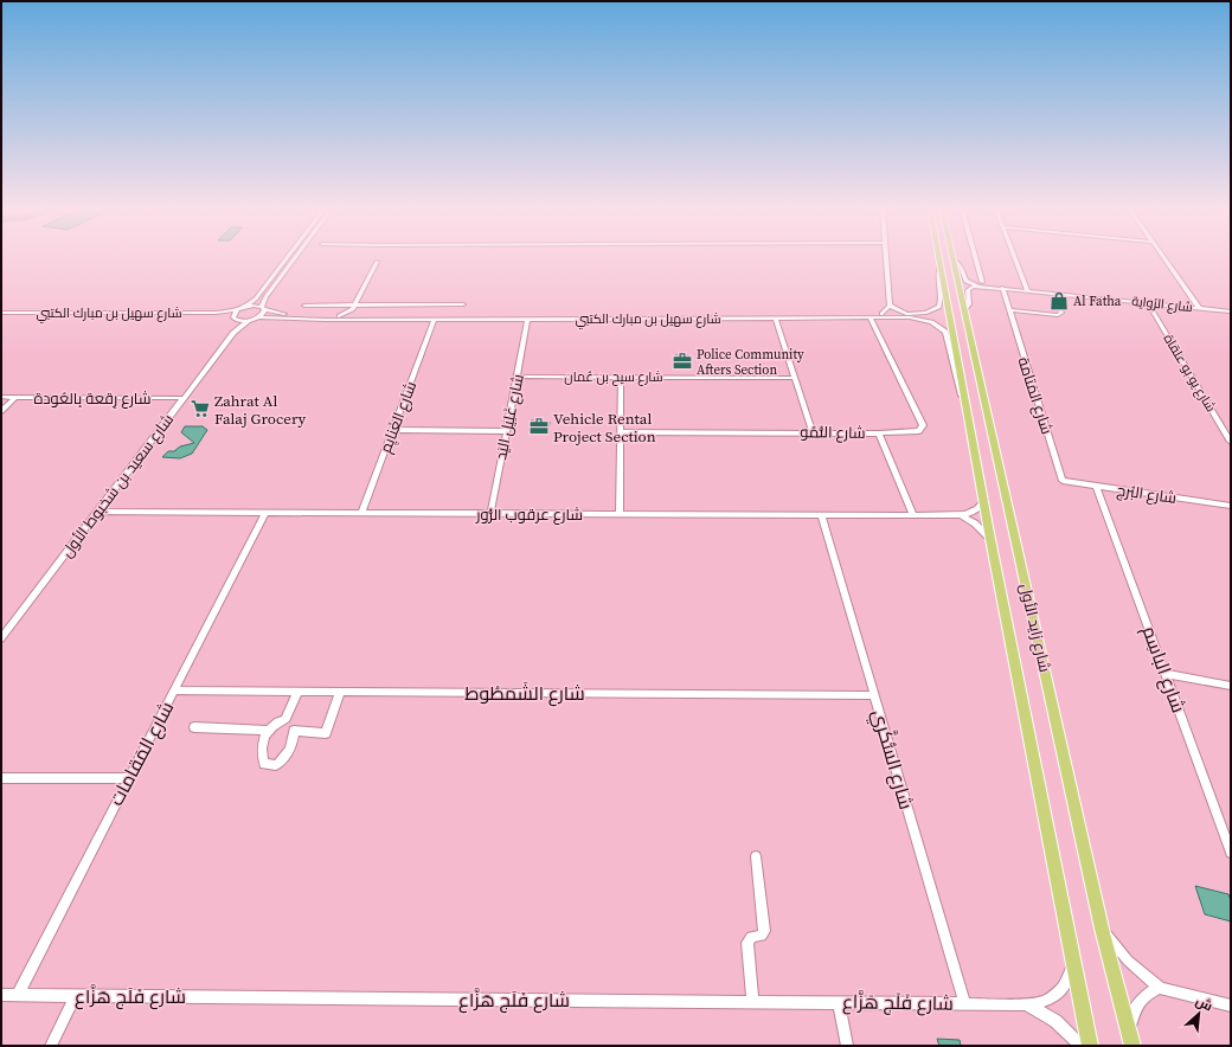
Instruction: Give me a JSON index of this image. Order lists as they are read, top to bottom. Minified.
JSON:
{"streets":{"main road":["شارع زايد الأول"],"street":["شارع الرُواية","شارع سهيل بن مبارك الكتبي","شارع يو بو علقاة","شارع سيح بن عُمان","شارع المَتامة","شارع رِقعة بِالعُودة","شارع الغَنايِم","شارع غَلِيل اليَد","شارع النُّمُو","شارع سعيد بن شخبوط الأول","شارع البُرج","شارع عرقوب الزُّور","شارع الباسِم","شارع الشَمطُوط","شارع المَقامات","شارع السُّكَّري","شارع فَلَج هَزَّاع"]},"crossings":[["شارع الرُواية","شارع يو بو علقاة"],["شارع الرُواية","شارع المَتامة"],["شارع سهيل بن مبارك الكتبي","شارع الغَنايِم"],["شارع سهيل بن مبارك الكتبي","شارع غَلِيل اليَد"],["شارع سهيل بن مبارك الكتبي","شارع النُّمُو"],["شارع سهيل بن مبارك الكتبي","شارع سعيد بن شخبوط الأول"],["شارع سهيل بن مبارك الكتبي","شارع زايد الأول"],["شارع سيح بن عُمان","شارع غَلِيل اليَد"],["شارع المَتامة","شارع البُرج"],["شارع رِقعة بِالعُودة","شارع سعيد بن شخبوط الأول"],["شارع الغَنايِم","شارع عرقوب الزُّور"],["شارع غَلِيل اليَد","شارع عرقوب الزُّور"],["شارع سعيد بن شخبوط الأول","شارع عرقوب الزُّور"],["شارع البُرج","شارع الباسِم"],["شارع عرقوب الزُّور","شارع زايد الأول"],["شارع عرقوب الزُّور","شارع المَقامات"],["شارع عرقوب الزُّور","شارع السُّكَّري"],["شارع زايد الأول","شارع فَلَج هَزَّاع"],["شارع الشَمطُوط","شارع المَقامات"],["شارع الشَمطُوط","شارع السُّكَّري"],["شارع المَقامات","شارع فَلَج هَزَّاع"],["شارع السُّكَّري","شارع فَلَج هَزَّاع"]],"places":{"shop":["Al Fatha"],"office":["Police Community Afters Section","Vehicle Rental Project Section"],"supermarket":["Zahrat Al Falaj Grocery"]},"north":"top right"}
